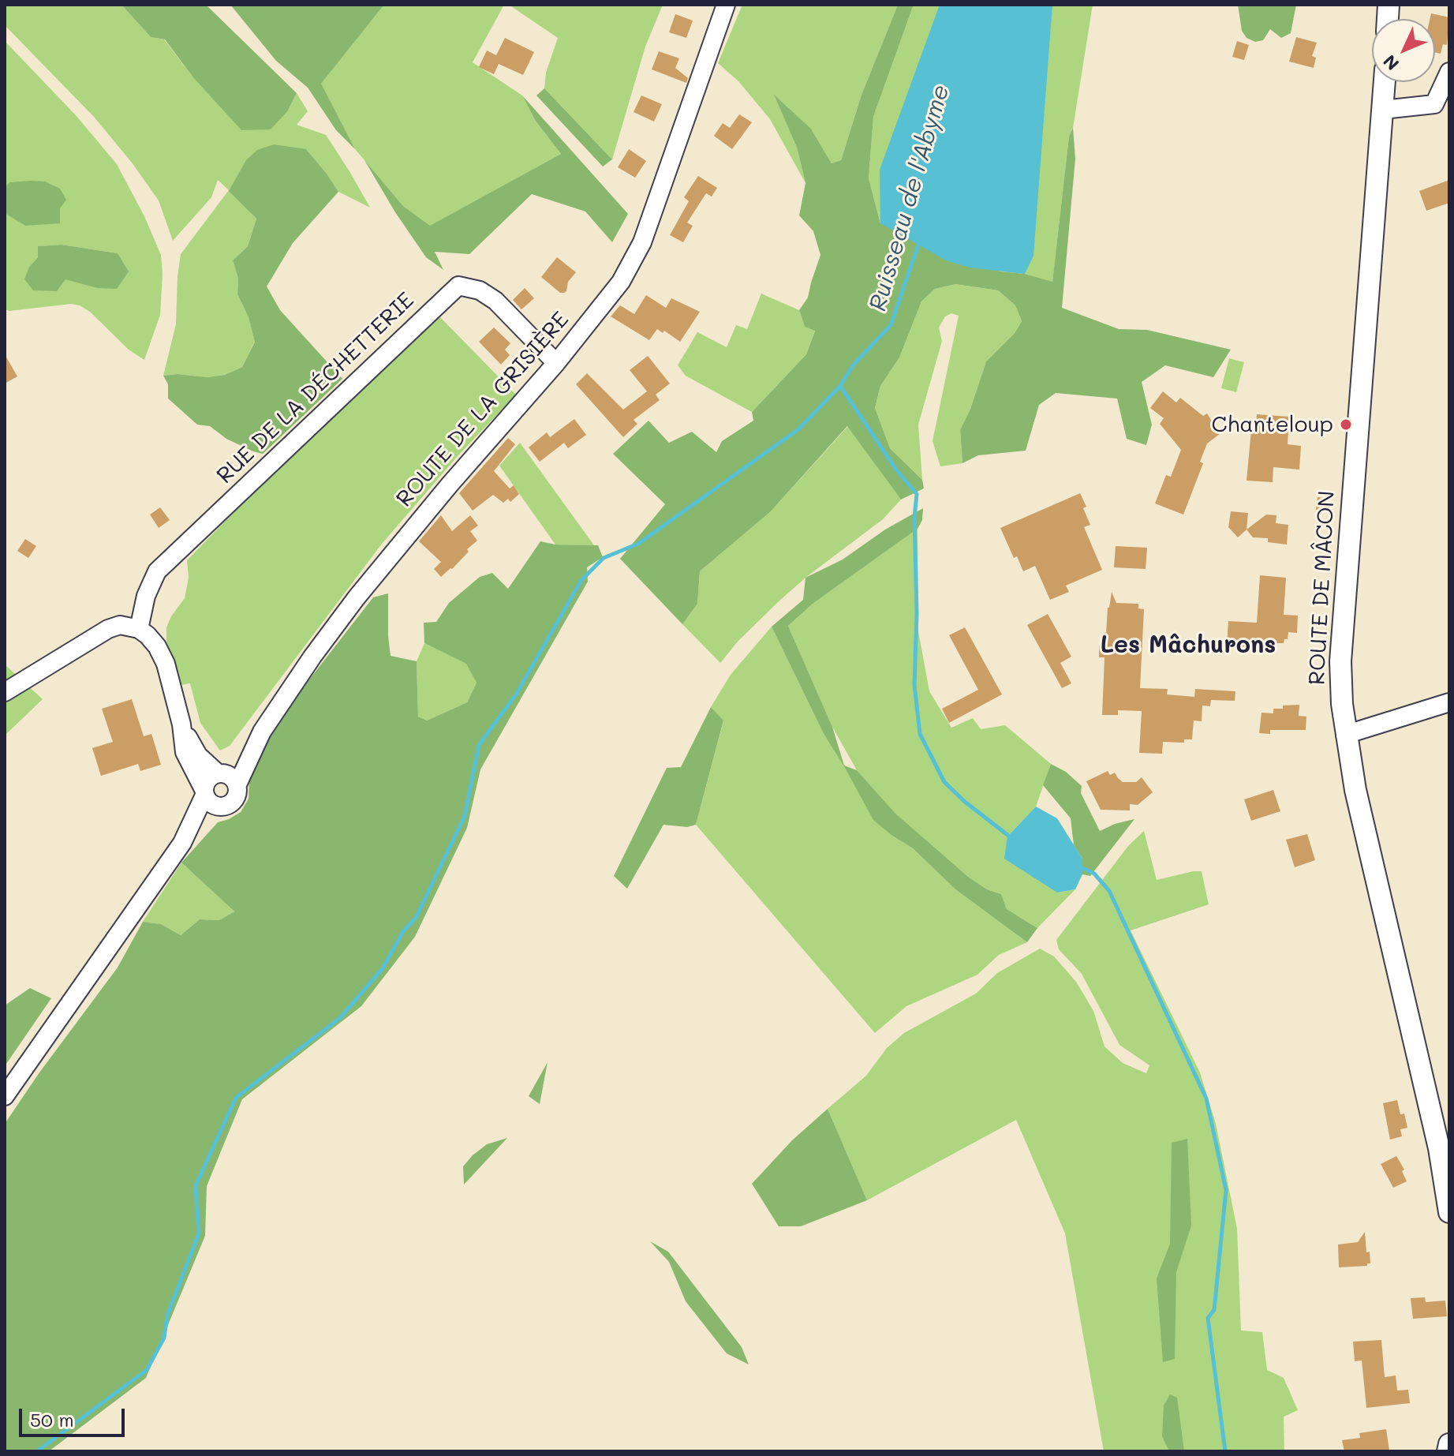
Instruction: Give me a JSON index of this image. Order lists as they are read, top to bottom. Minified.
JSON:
{"streets":{"street":["RUE DE LA DÉCHETTERIE","ROUTE DE LA GRISIÈRE","ROUTE DE MÂCON"]},"crossings":[["RUE DE LA DÉCHETTERIE","ROUTE DE LA GRISIÈRE"]],"districts":["Les Mâchurons"],"water":["Ruisseau de l'Abyme"],"places":["Chanteloup"],"scale_bar":"50 m","north":"bottom left"}
